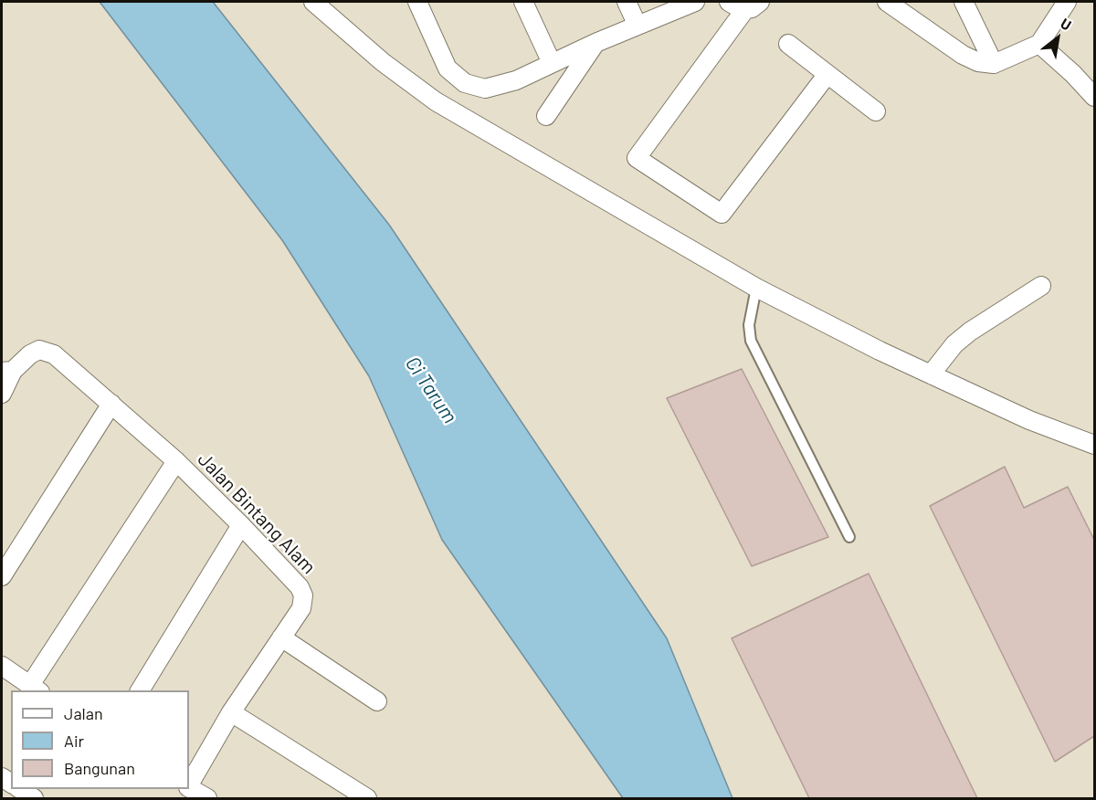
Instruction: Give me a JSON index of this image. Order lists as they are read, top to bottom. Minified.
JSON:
{"streets":{"street":["Jalan Bintang Alam"]},"water":["Ci Tarum"],"legend":["Jalan","Air","Bangunan"],"north":"top right"}
